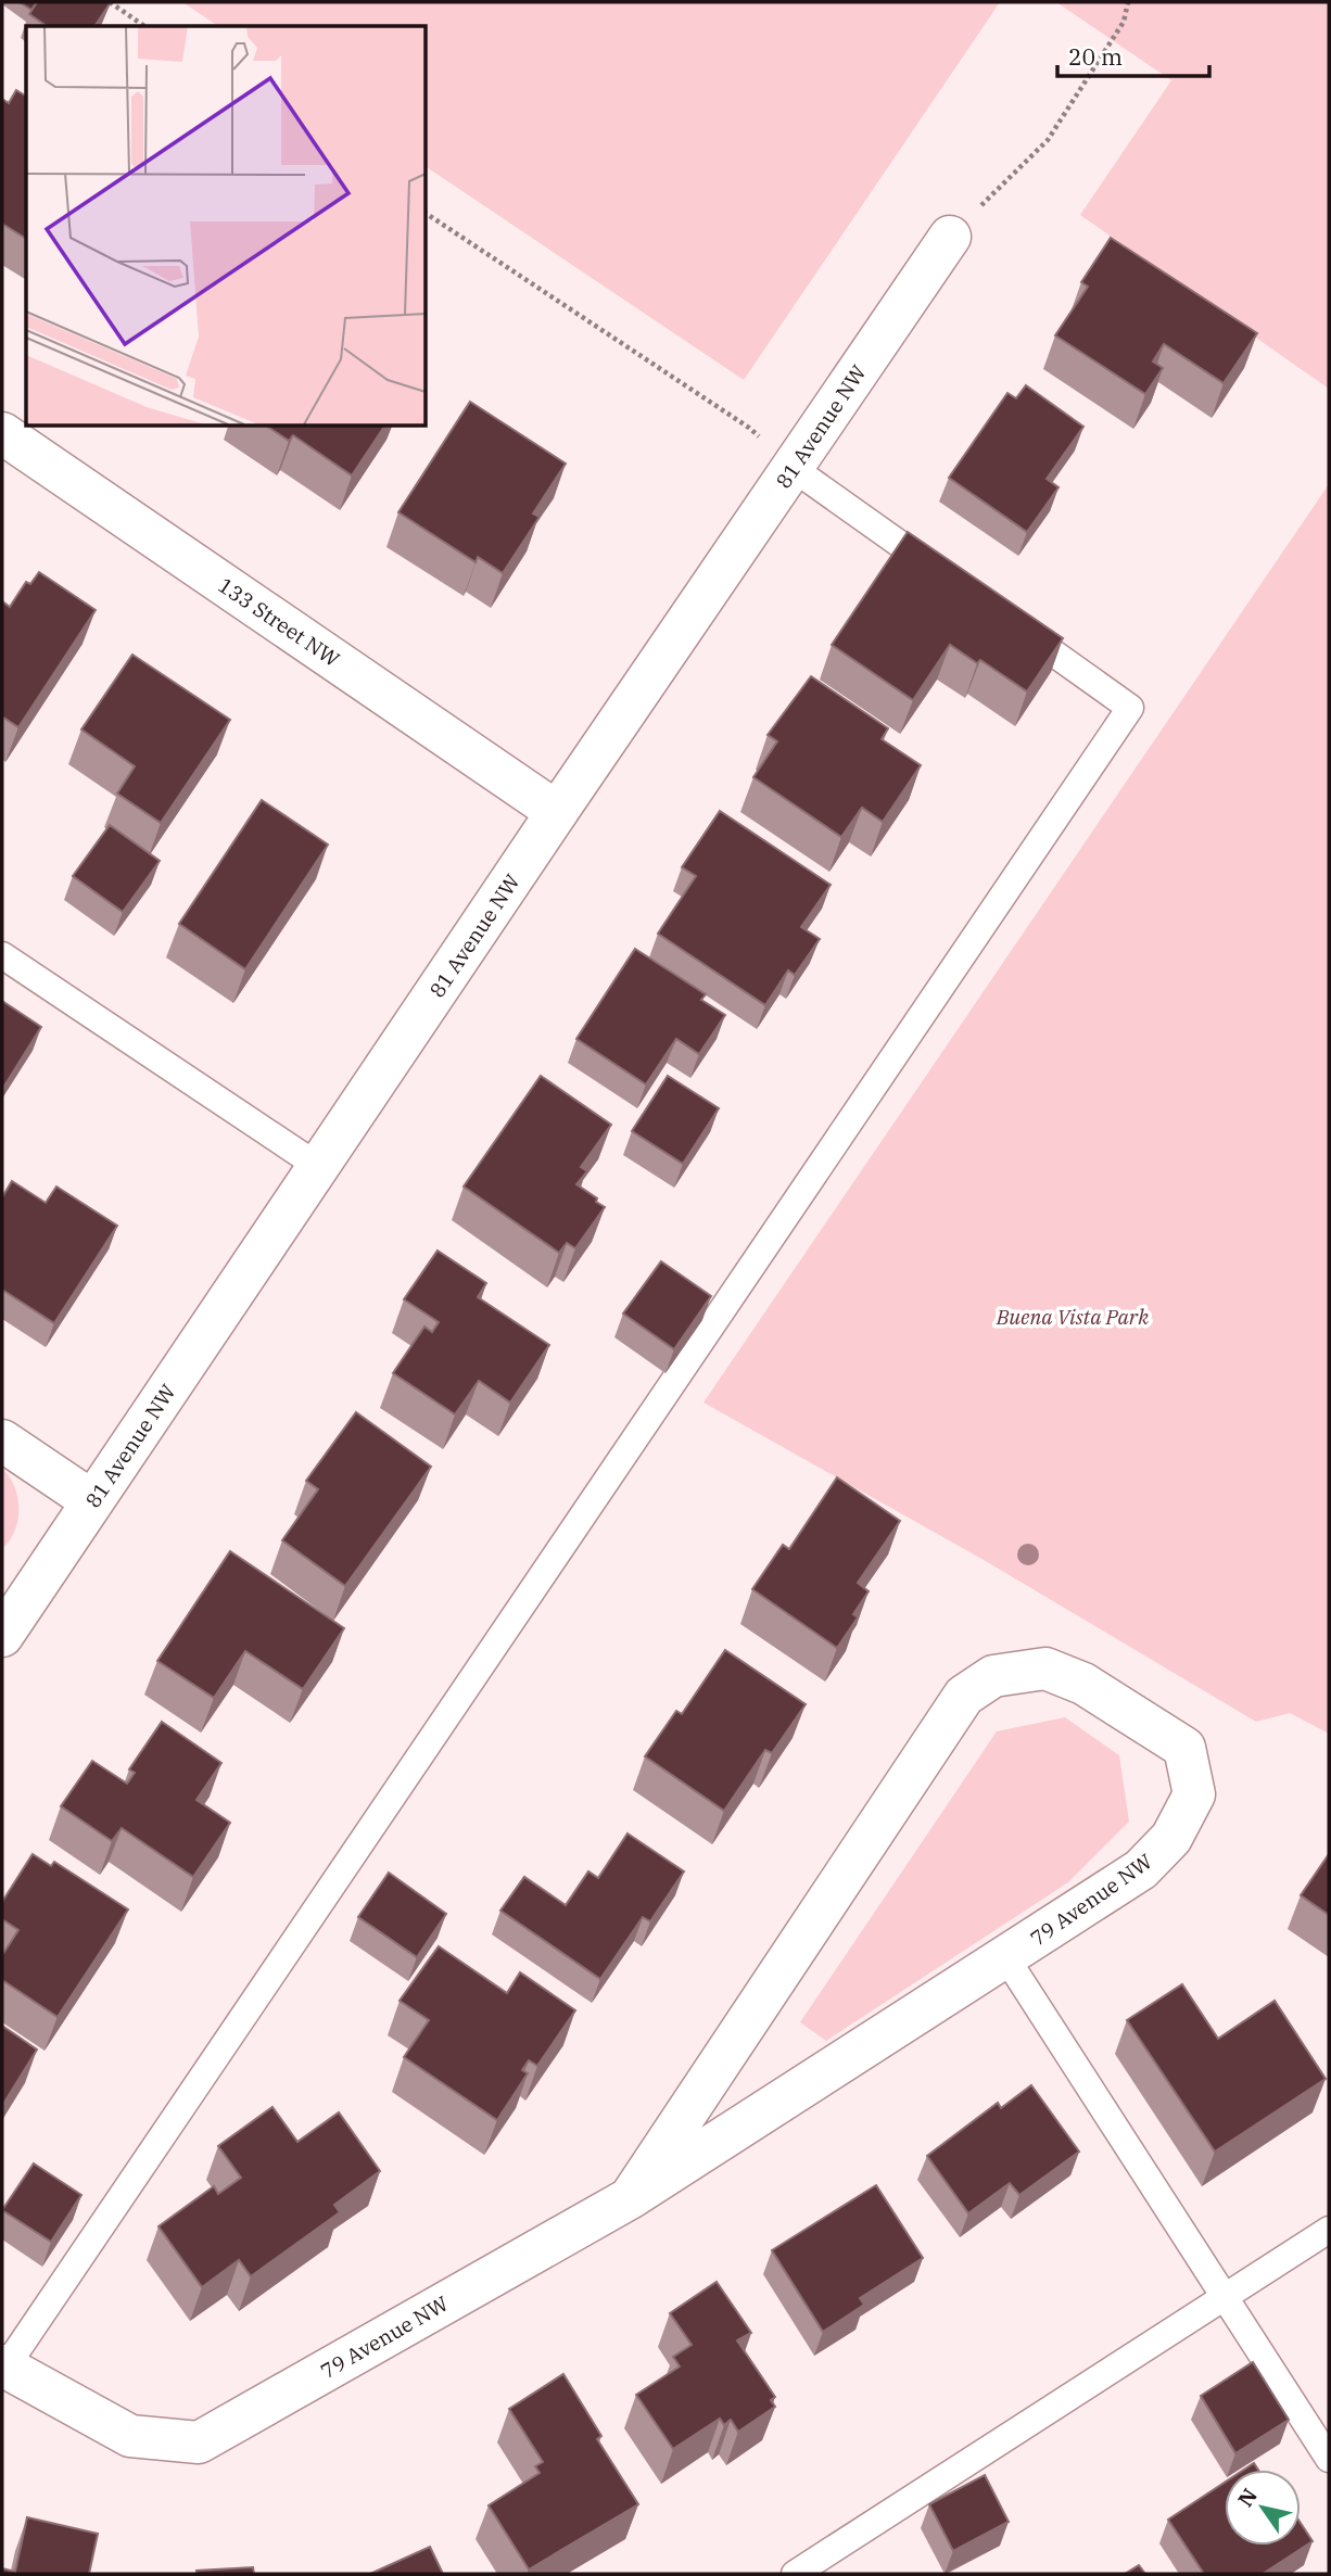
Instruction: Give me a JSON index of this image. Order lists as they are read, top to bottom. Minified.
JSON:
{"streets":{"street":["81 Avenue NW","133 Street NW","79 Avenue NW"]},"crossings":[["81 Avenue NW","133 Street NW"]],"parks":["Buena Vista Park"],"scale_bar":"20 m","north":"top left"}
